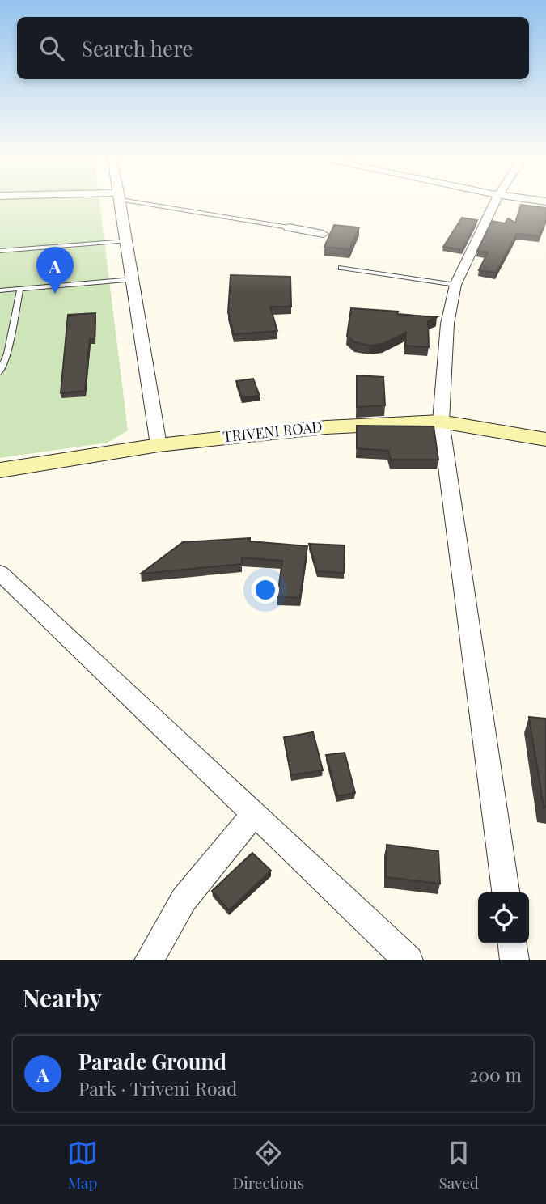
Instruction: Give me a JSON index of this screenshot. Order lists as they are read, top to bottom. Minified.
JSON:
{"streets":{"main road":["TRIVENI ROAD"]},"page":{"search":"Search here","pins":"A","heading":"Nearby","list":[{"mark":"A","name":"Parade Ground","note":"Park · Triveni Road","value":"200 m"}],"nav":["Map","Directions","Saved"]}}
